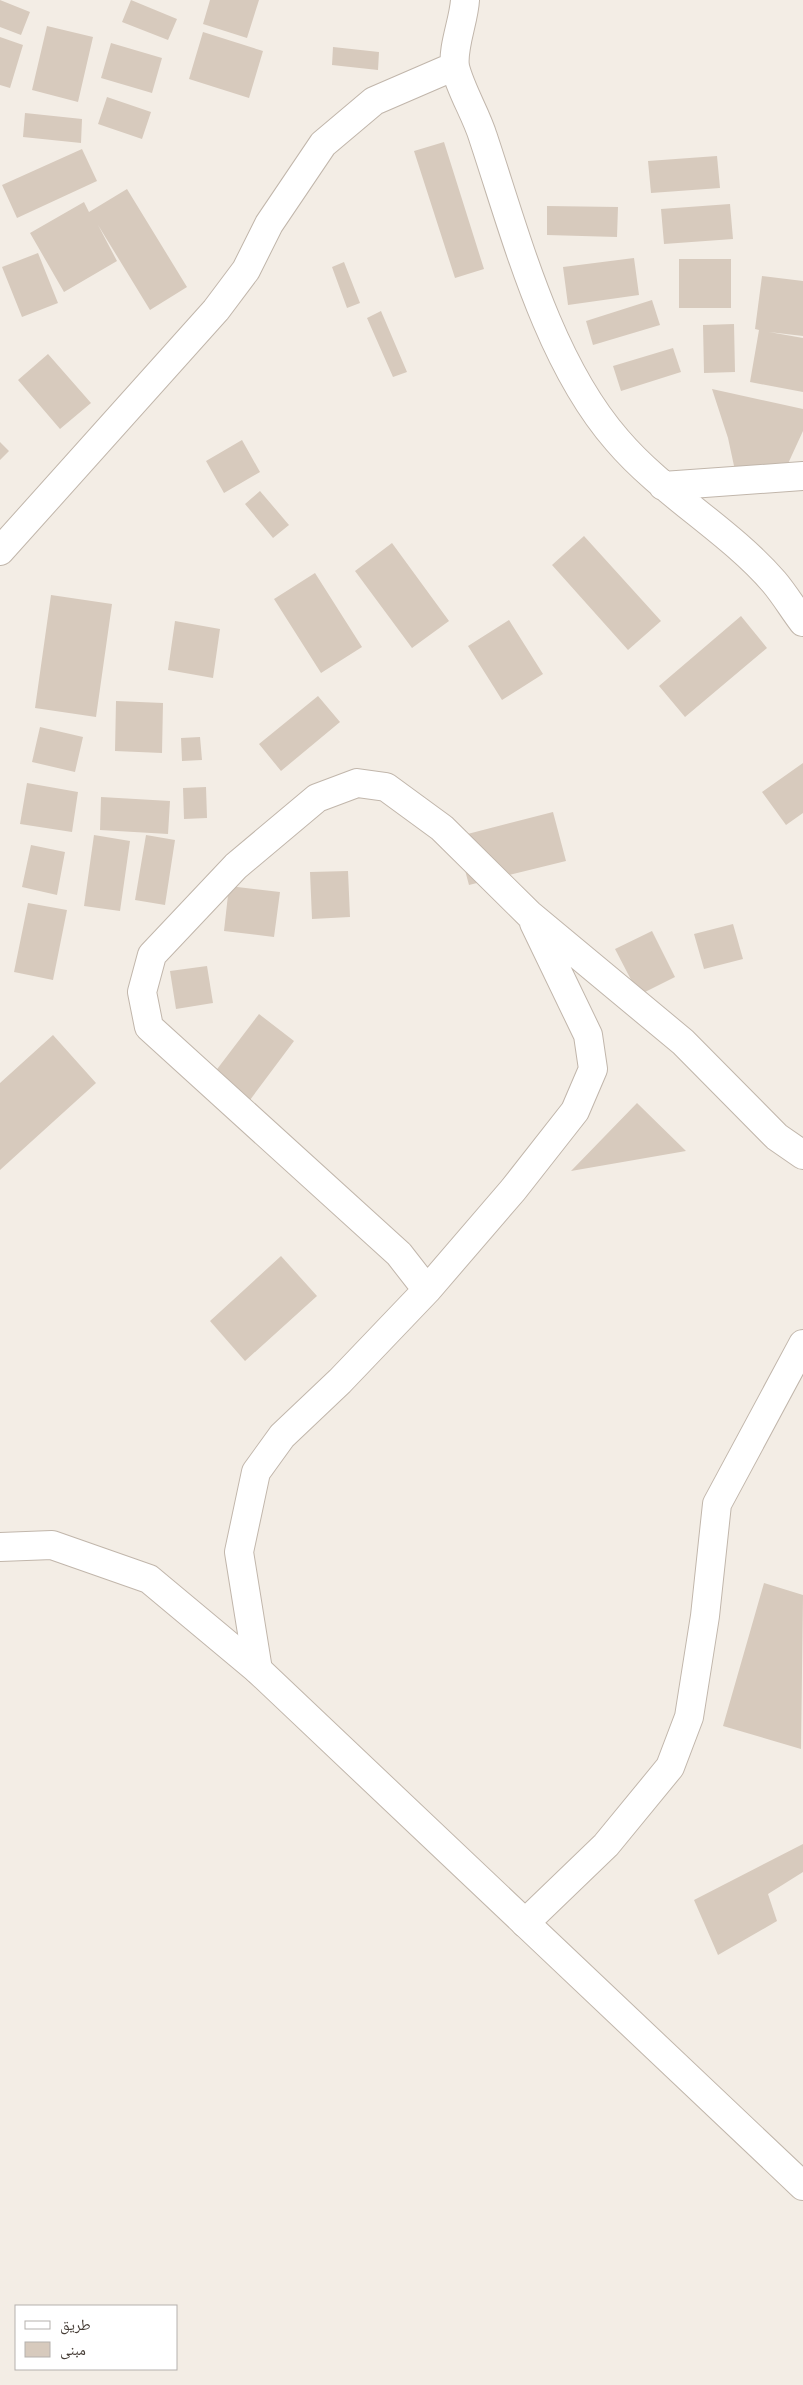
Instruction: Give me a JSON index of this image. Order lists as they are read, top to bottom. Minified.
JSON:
{"legend":["طريق","مبنى"]}
